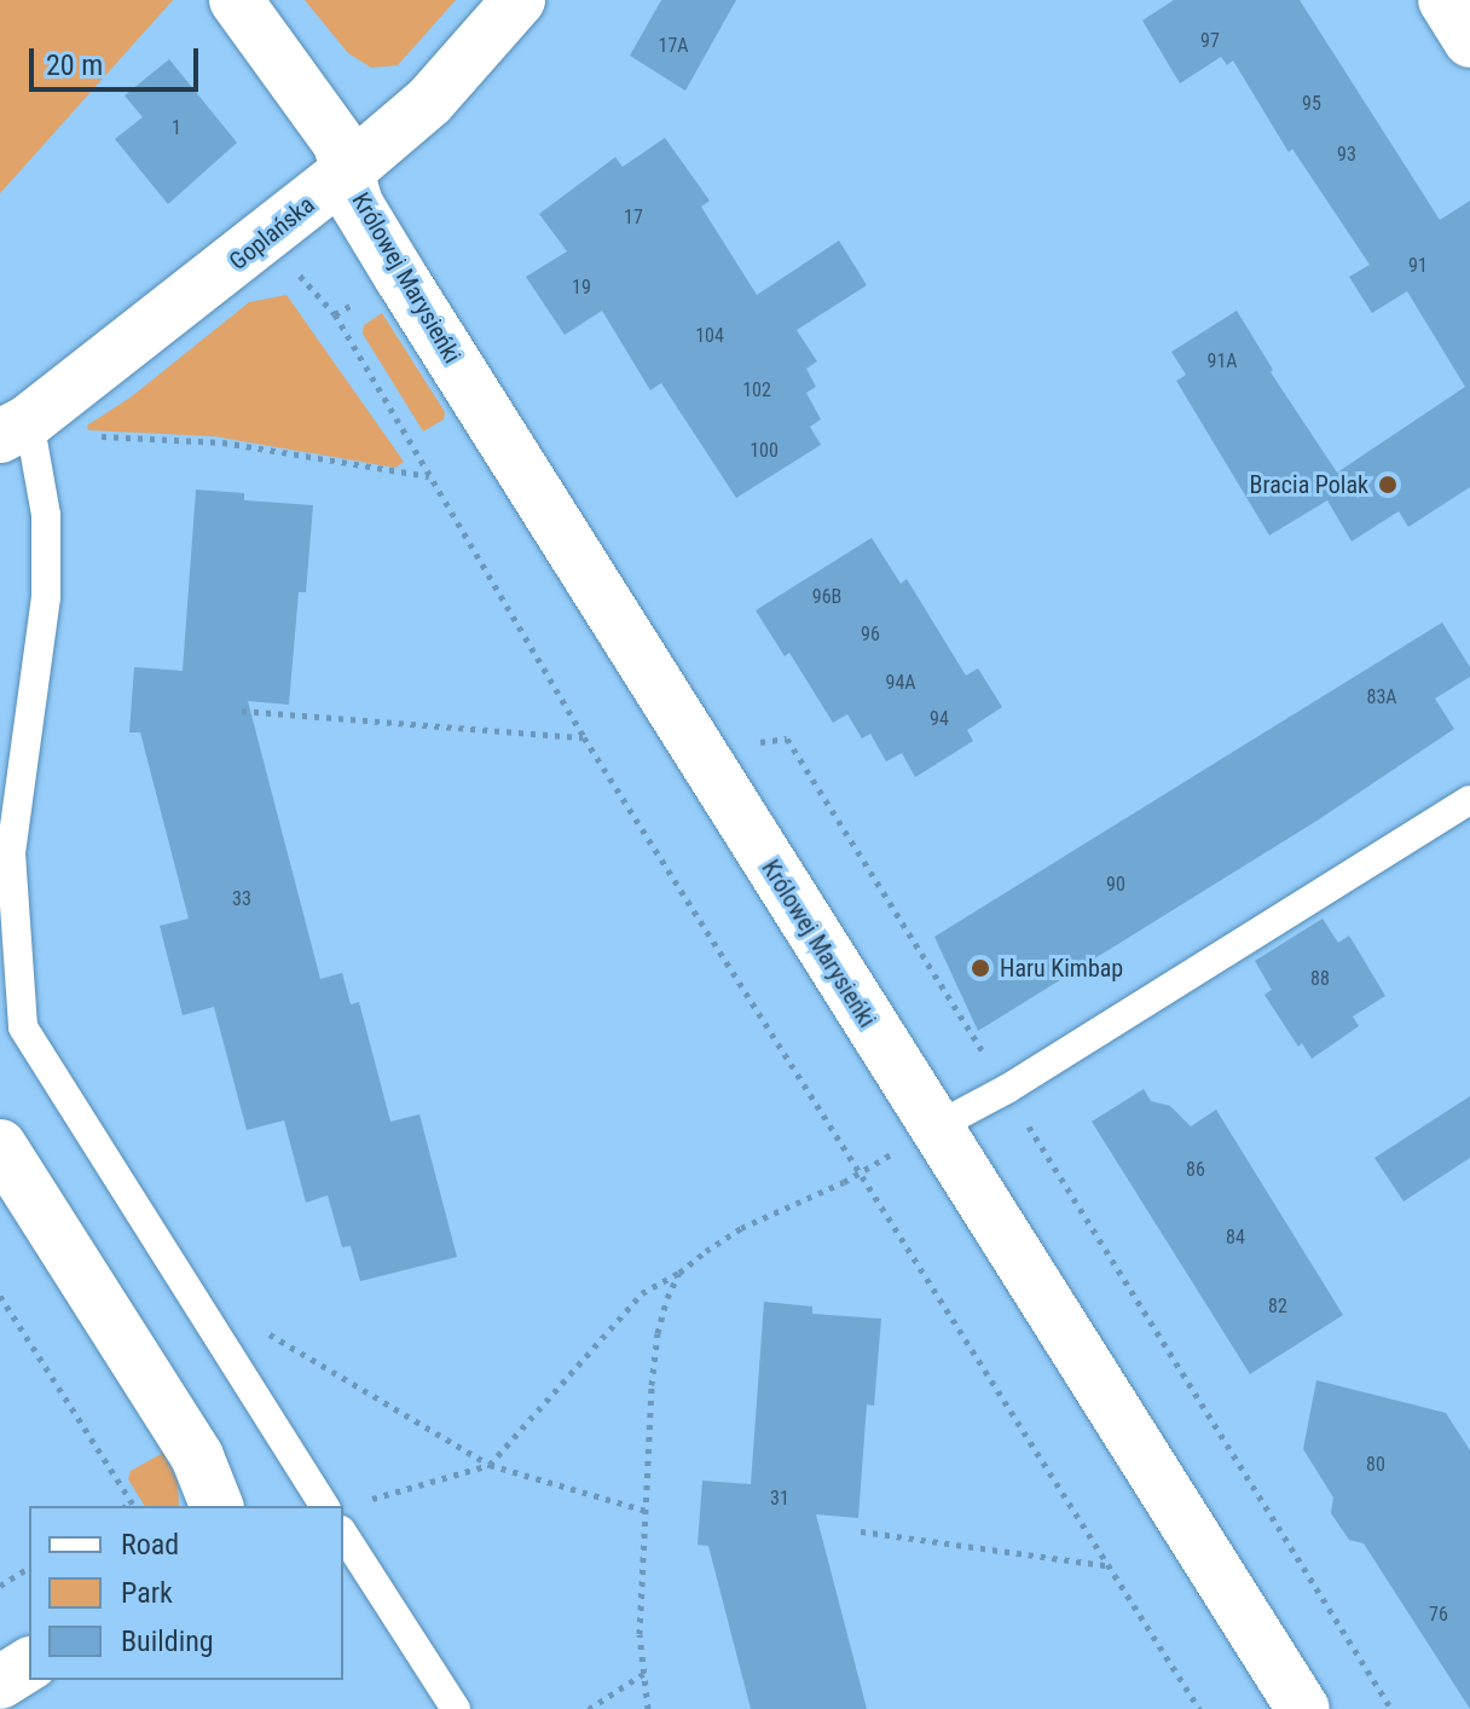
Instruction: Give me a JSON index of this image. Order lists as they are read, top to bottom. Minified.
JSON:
{"streets":{"street":["Goplańska","Królowej Marysieńki"]},"crossings":[["Goplańska","Królowej Marysieńki"]],"places":["Bracia Polak","Haru Kimbap"],"house_numbers":["97","17A","95","1","93","17","91","19","104","91A","102","100","96B","96","94A","83A","94","90","33","88","86","84","82","80","31","76"],"legend":["Road","Park","Building"],"scale_bar":"20 m"}
